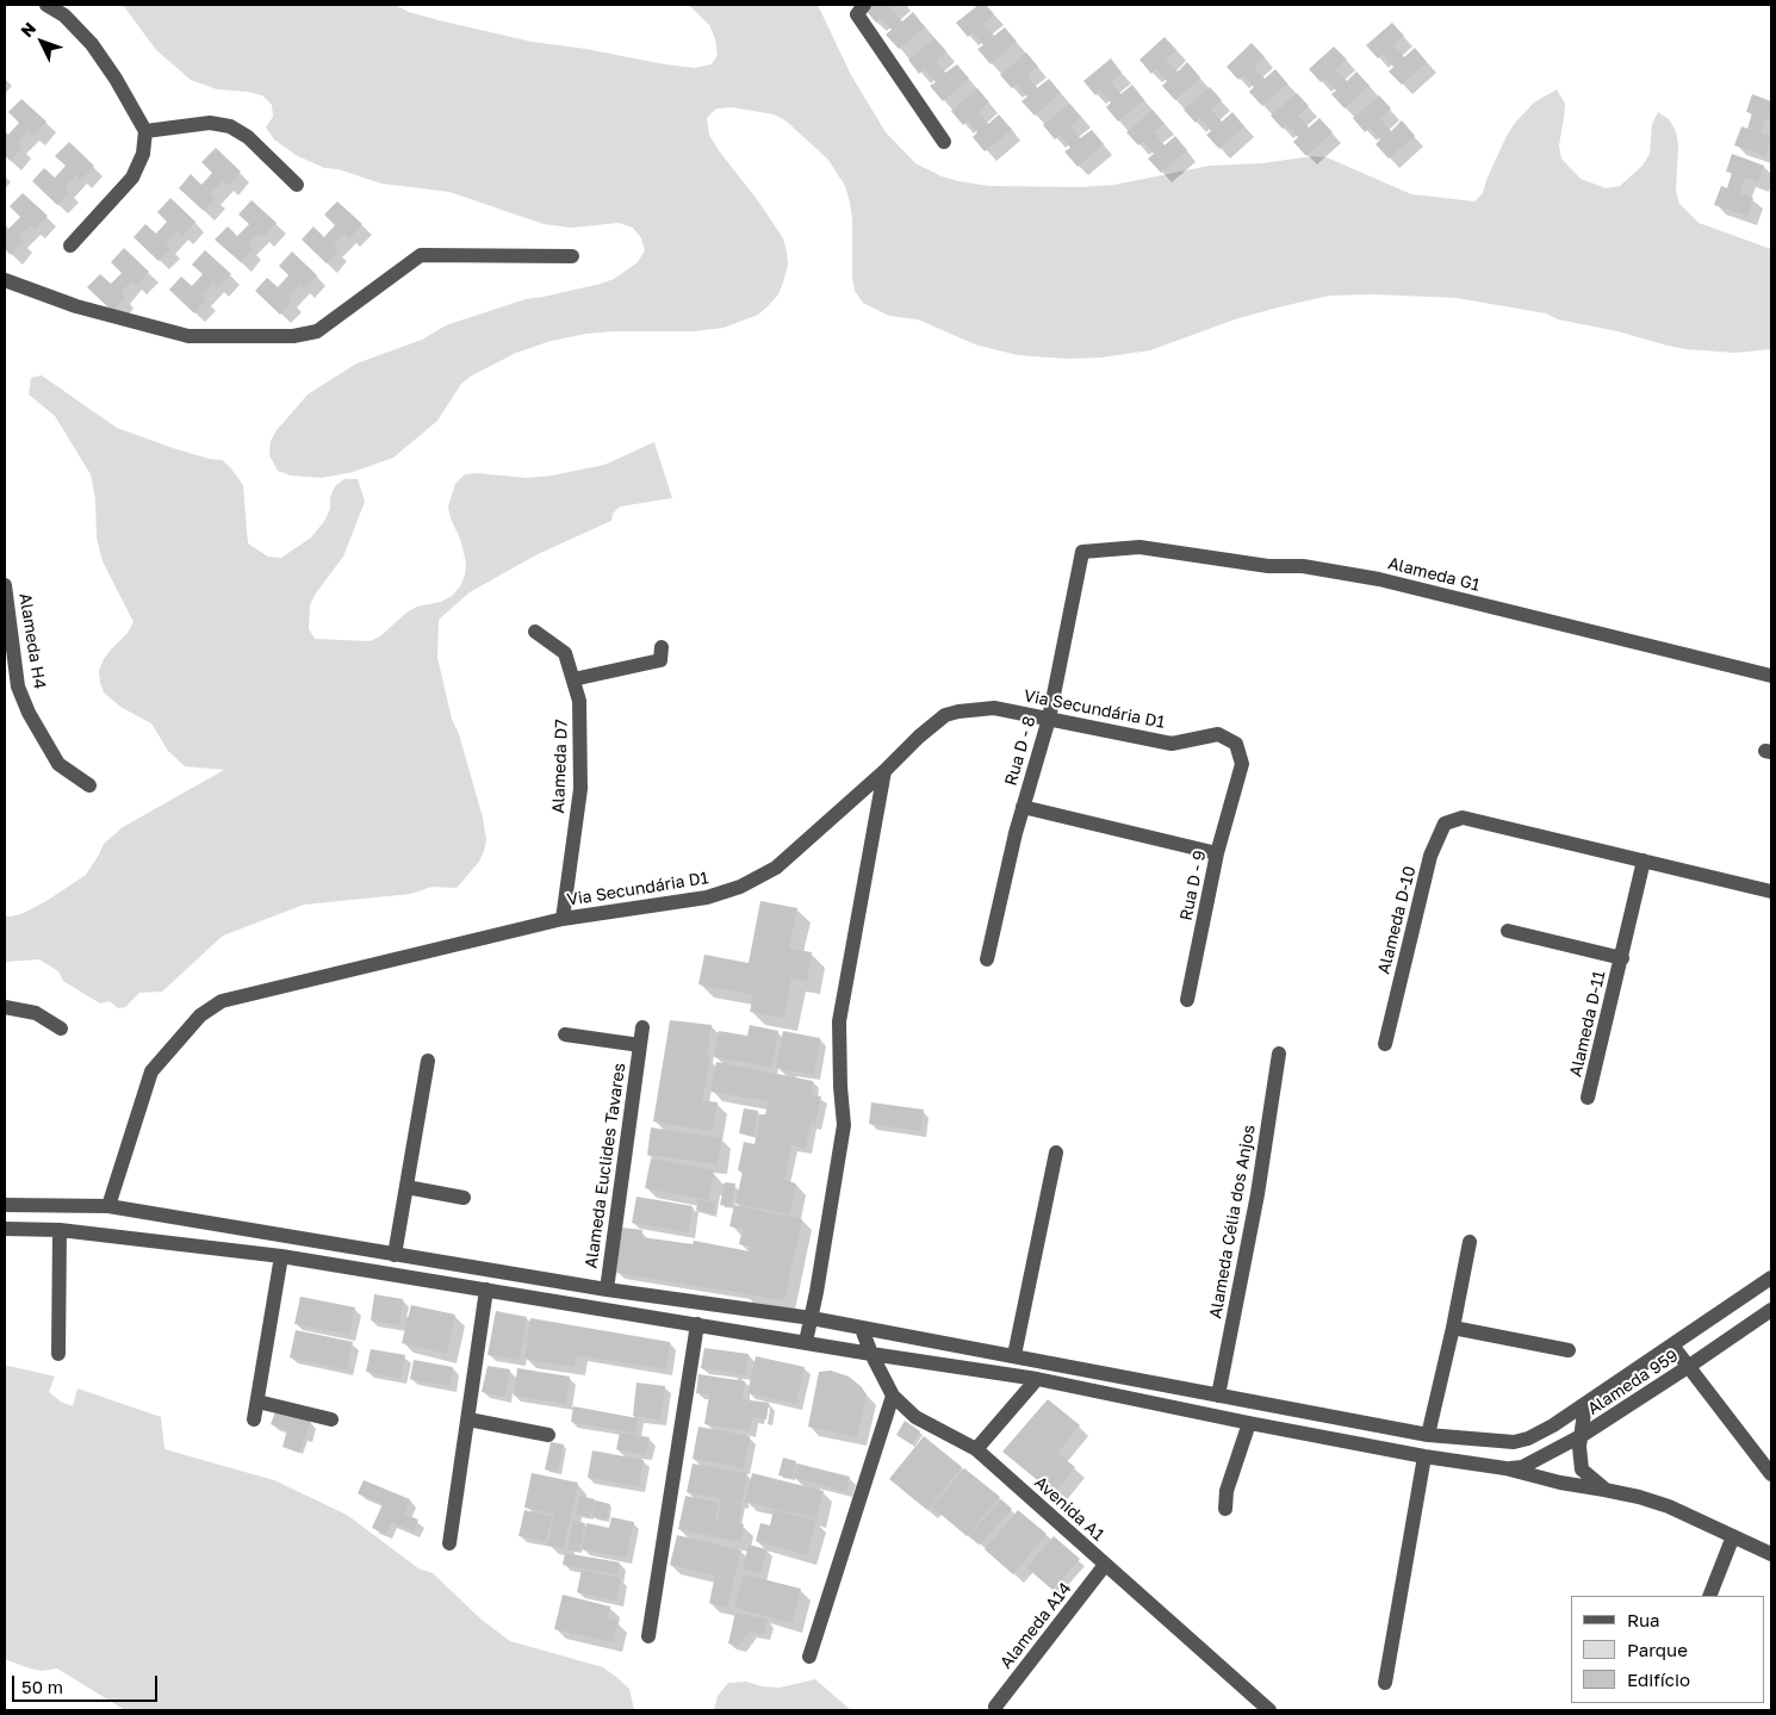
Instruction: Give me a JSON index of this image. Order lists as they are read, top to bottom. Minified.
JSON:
{"streets":{"street":["Alameda G1","Alameda H4","Via Secundária D1","Rua D - 8","Alameda D7","Rua D - 9","Alameda D-10","Alameda D-11","Alameda Euclides Tavares","Alameda Célia dos Anjos","Alameda 959","Avenida A1","Alameda A14"]},"crossings":[["Alameda G1","Rua D - 8"],["Via Secundária D1","Rua D - 8"],["Via Secundária D1","Alameda D7"],["Via Secundária D1","Rua D - 9"],["Alameda D-10","Alameda D-11"],["Avenida A1","Alameda A14"]],"legend":["Rua","Parque","Edifício"],"scale_bar":"50 m","north":"top left"}
